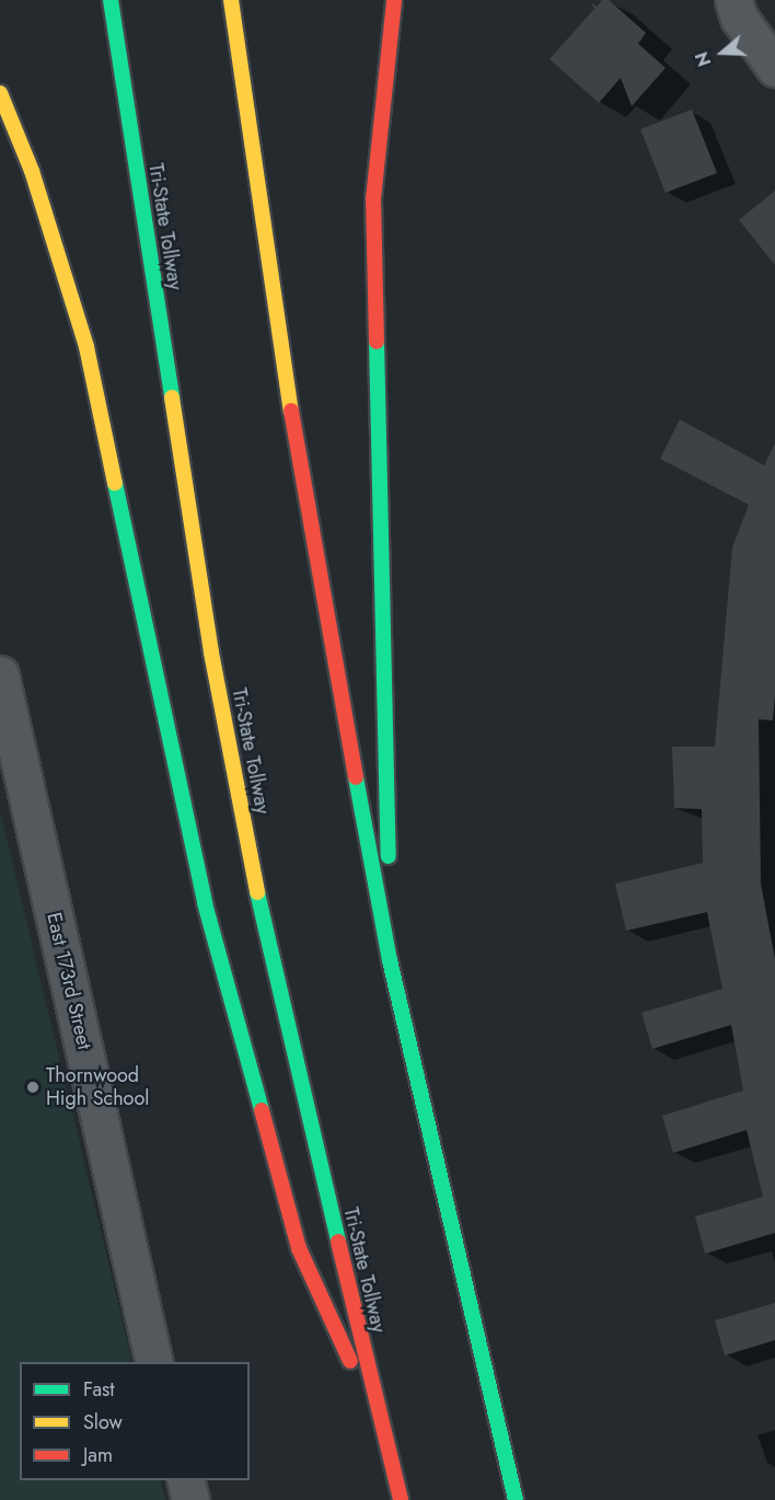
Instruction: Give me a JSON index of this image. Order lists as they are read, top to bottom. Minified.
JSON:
{"streets":{"highway":["Tri-State Tollway"],"street":["East 173rd Street"]},"places":["Thornwood High School"],"legend":["Fast","Slow","Jam"],"north":"left"}
